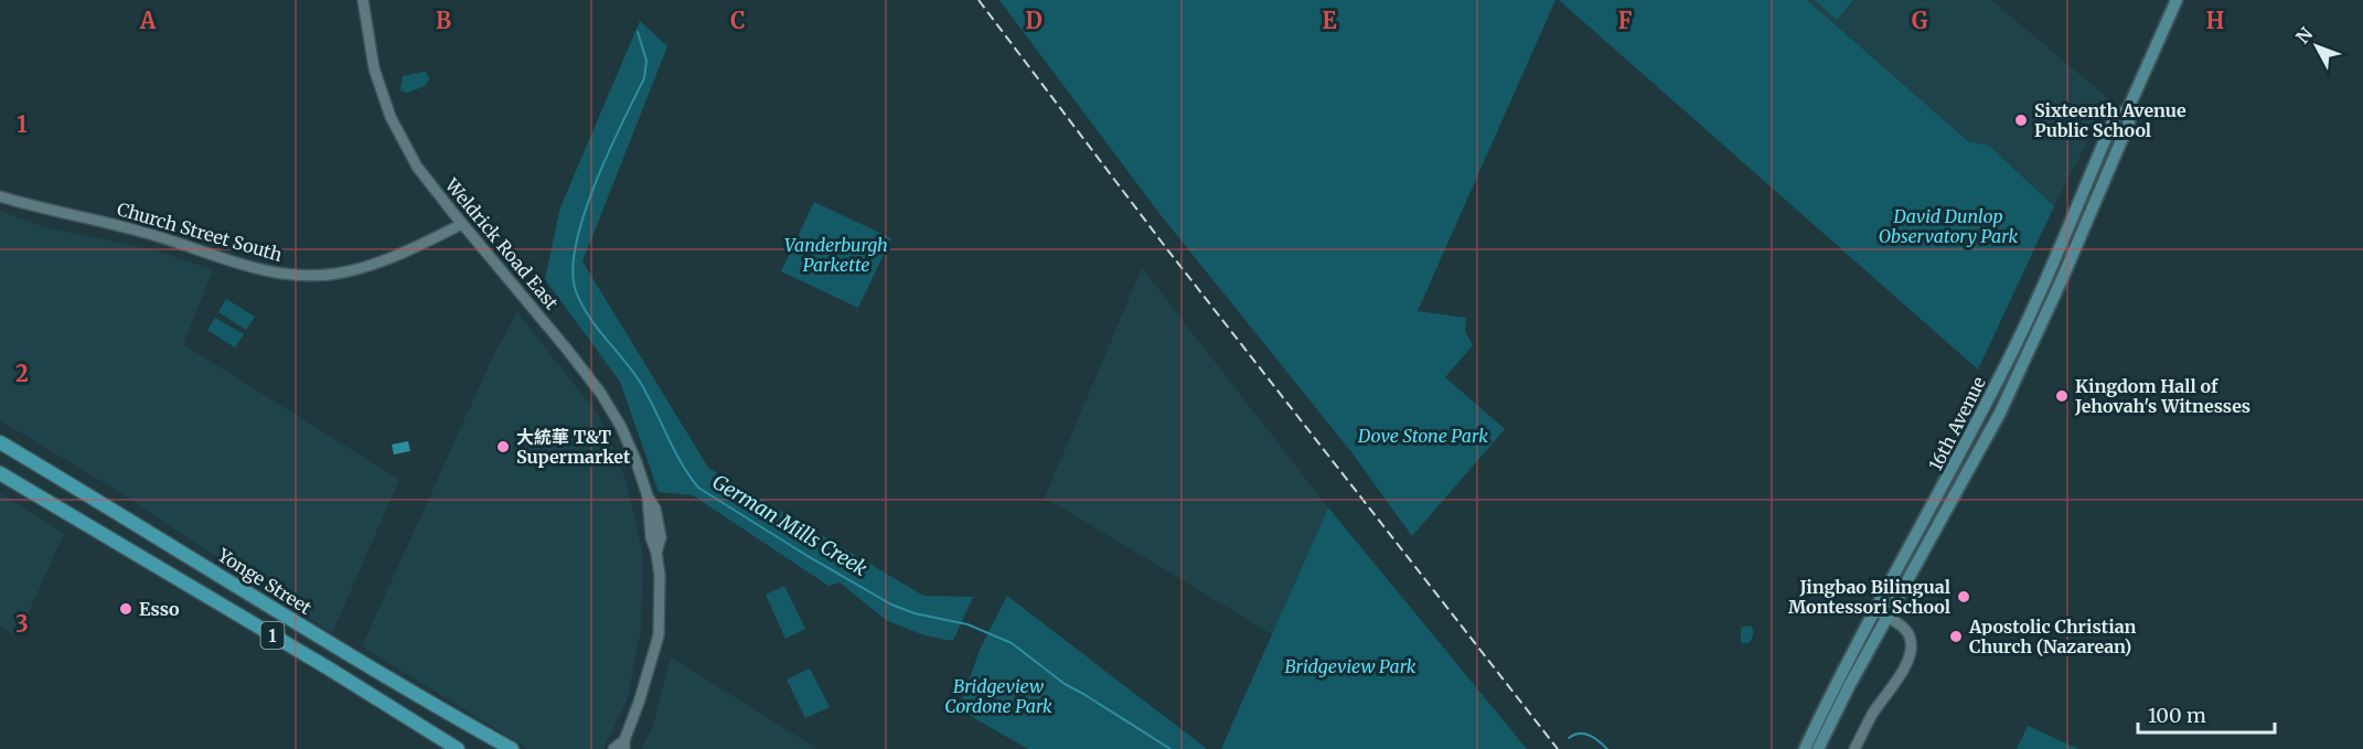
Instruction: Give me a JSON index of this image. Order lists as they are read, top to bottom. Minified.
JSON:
{"streets":{"main road":["16th Avenue","Yonge Street","1"],"street":["Church Street South","Weldrick Road East"]},"crossings":[["Church Street South","Weldrick Road East"]],"water":["German Mills Creek"],"parks":["David Dunlop Observatory Park","Vanderburgh Parkette","Dove Stone Park","Bridgeview Park","Bridgeview Cordone Park"],"places":["Sixteenth Avenue Public School","Kingdom Hall of Jehovah's Witnesses","大統華 T&T Supermarket","Jingbao Bilingual Montessori School","Esso","Apostolic Christian Church (Nazarean)"],"scale_bar":"100 m","north":"top left","grid":{"columns":["A","B","C","D","E","F","G","H"],"rows":["1","2","3"]}}
